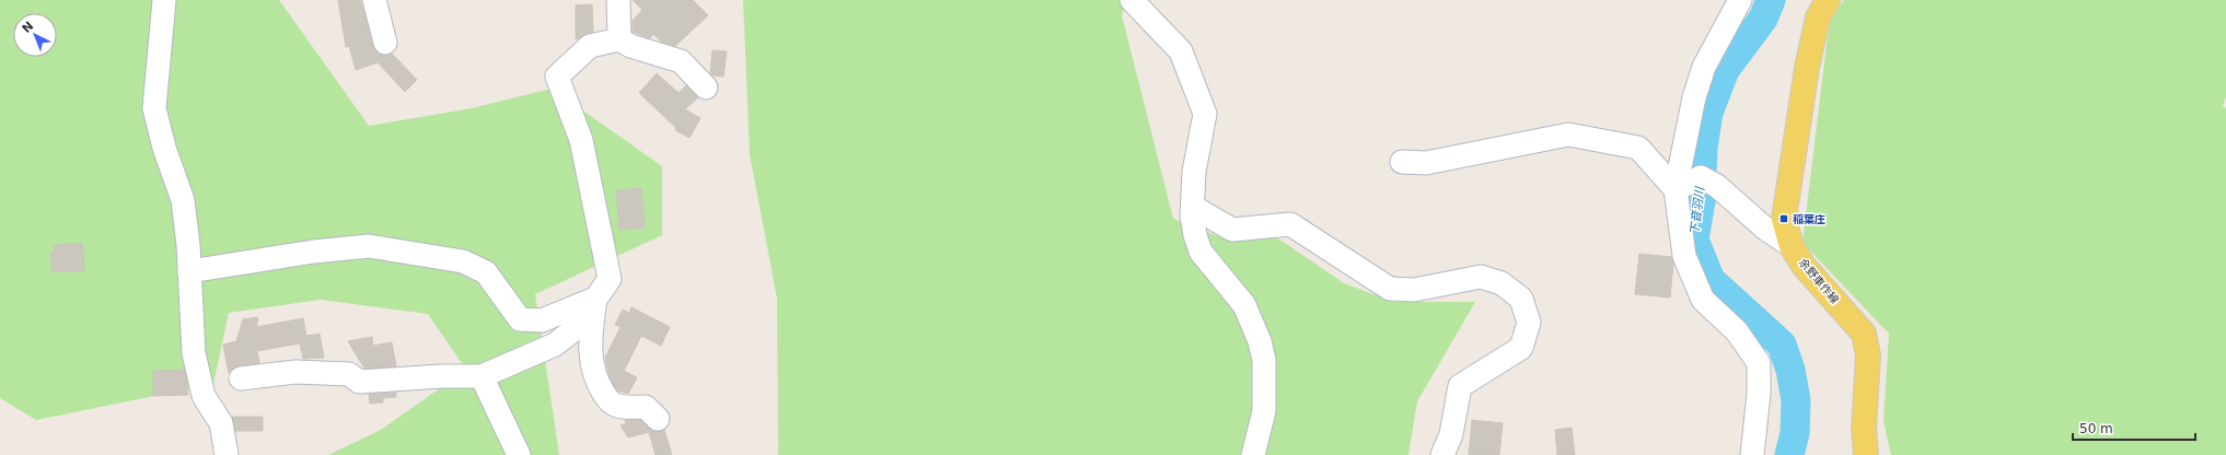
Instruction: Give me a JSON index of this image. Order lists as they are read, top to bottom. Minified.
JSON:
{"streets":{"main road":["余野車作線"]},"water":["下音羽川"],"places":{"transit":["稲葉庄"]},"scale_bar":"50 m","north":"top left"}
